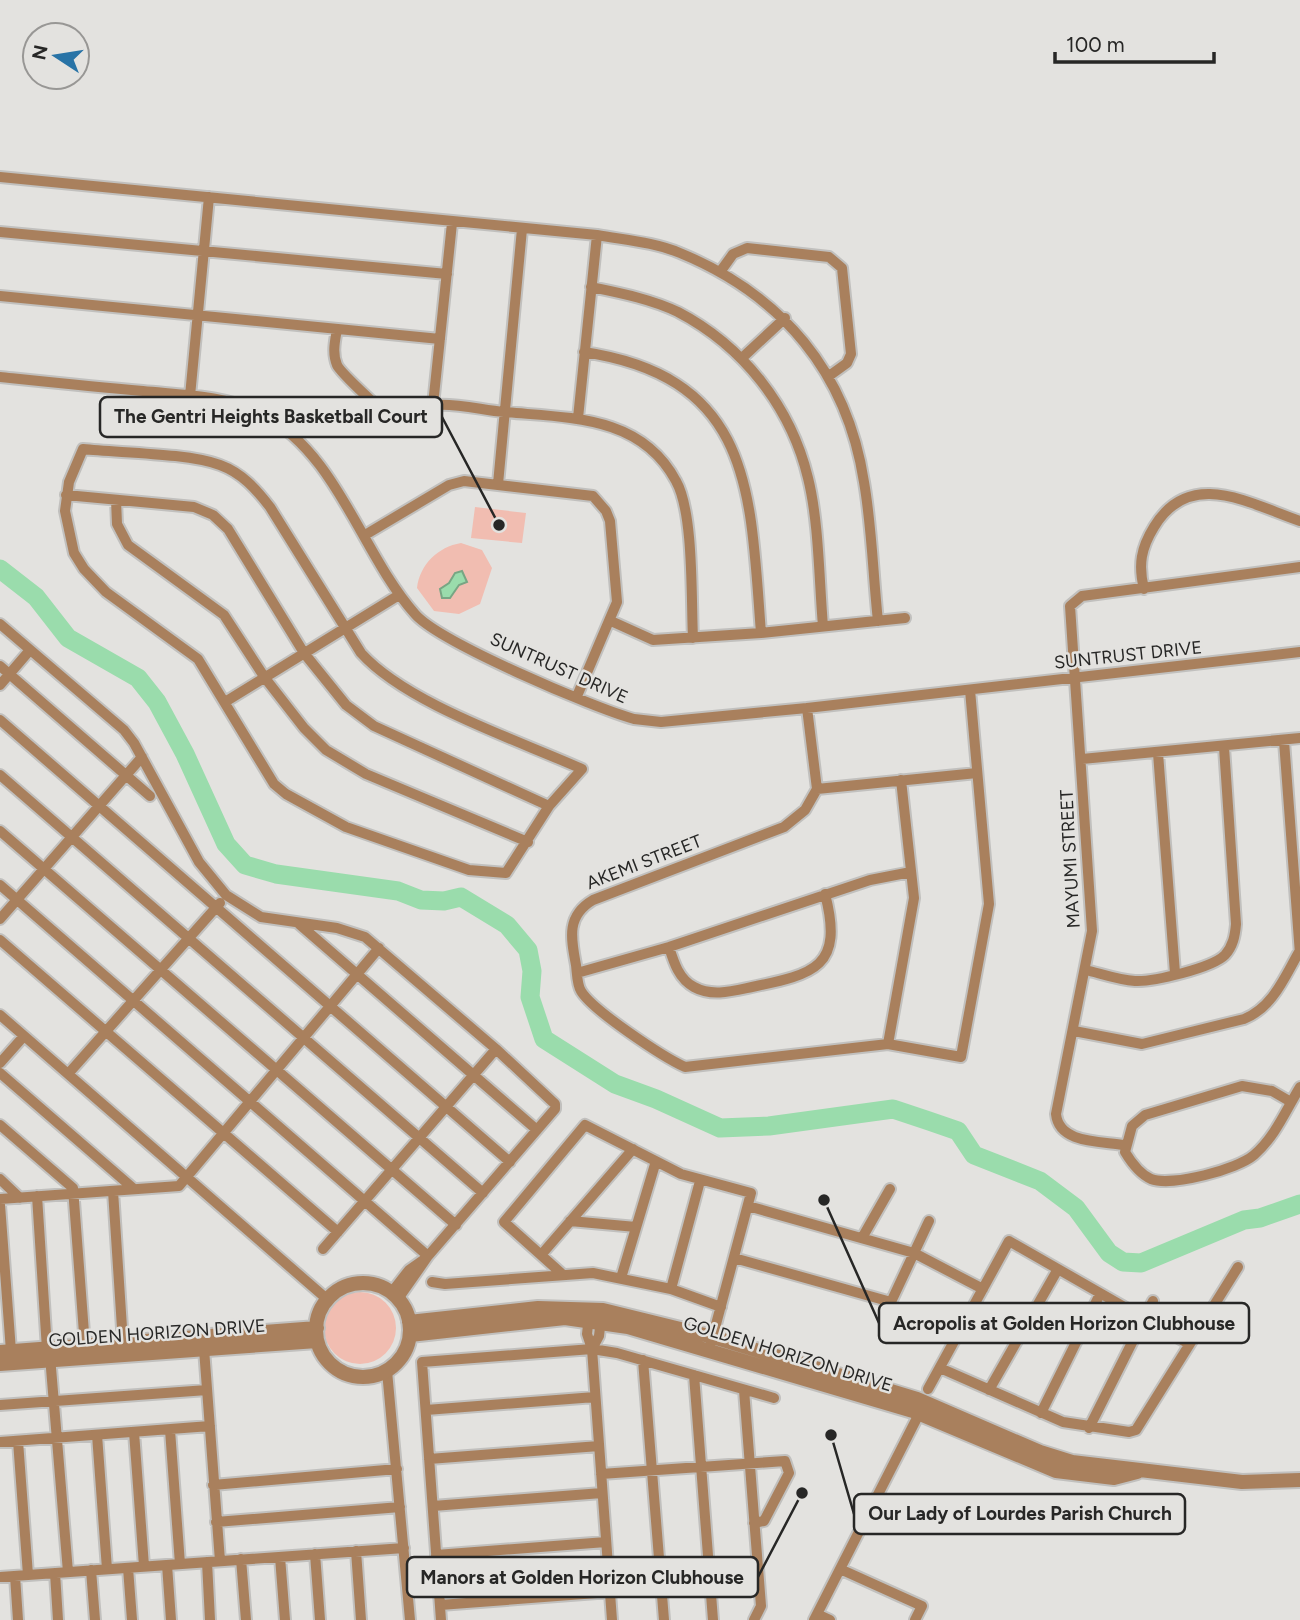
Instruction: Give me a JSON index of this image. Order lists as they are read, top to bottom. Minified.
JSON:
{"streets":{"street":["SUNTRUST DRIVE","MAYUMI STREET","AKEMI STREET","GOLDEN HORIZON DRIVE"]},"crossings":[["SUNTRUST DRIVE","MAYUMI STREET"]],"places":["The Gentri Heights Basketball Court","Acropolis at Golden Horizon Clubhouse","Our Lady of Lourdes Parish Church","Manors at Golden Horizon Clubhouse"],"scale_bar":"100 m","north":"left"}
